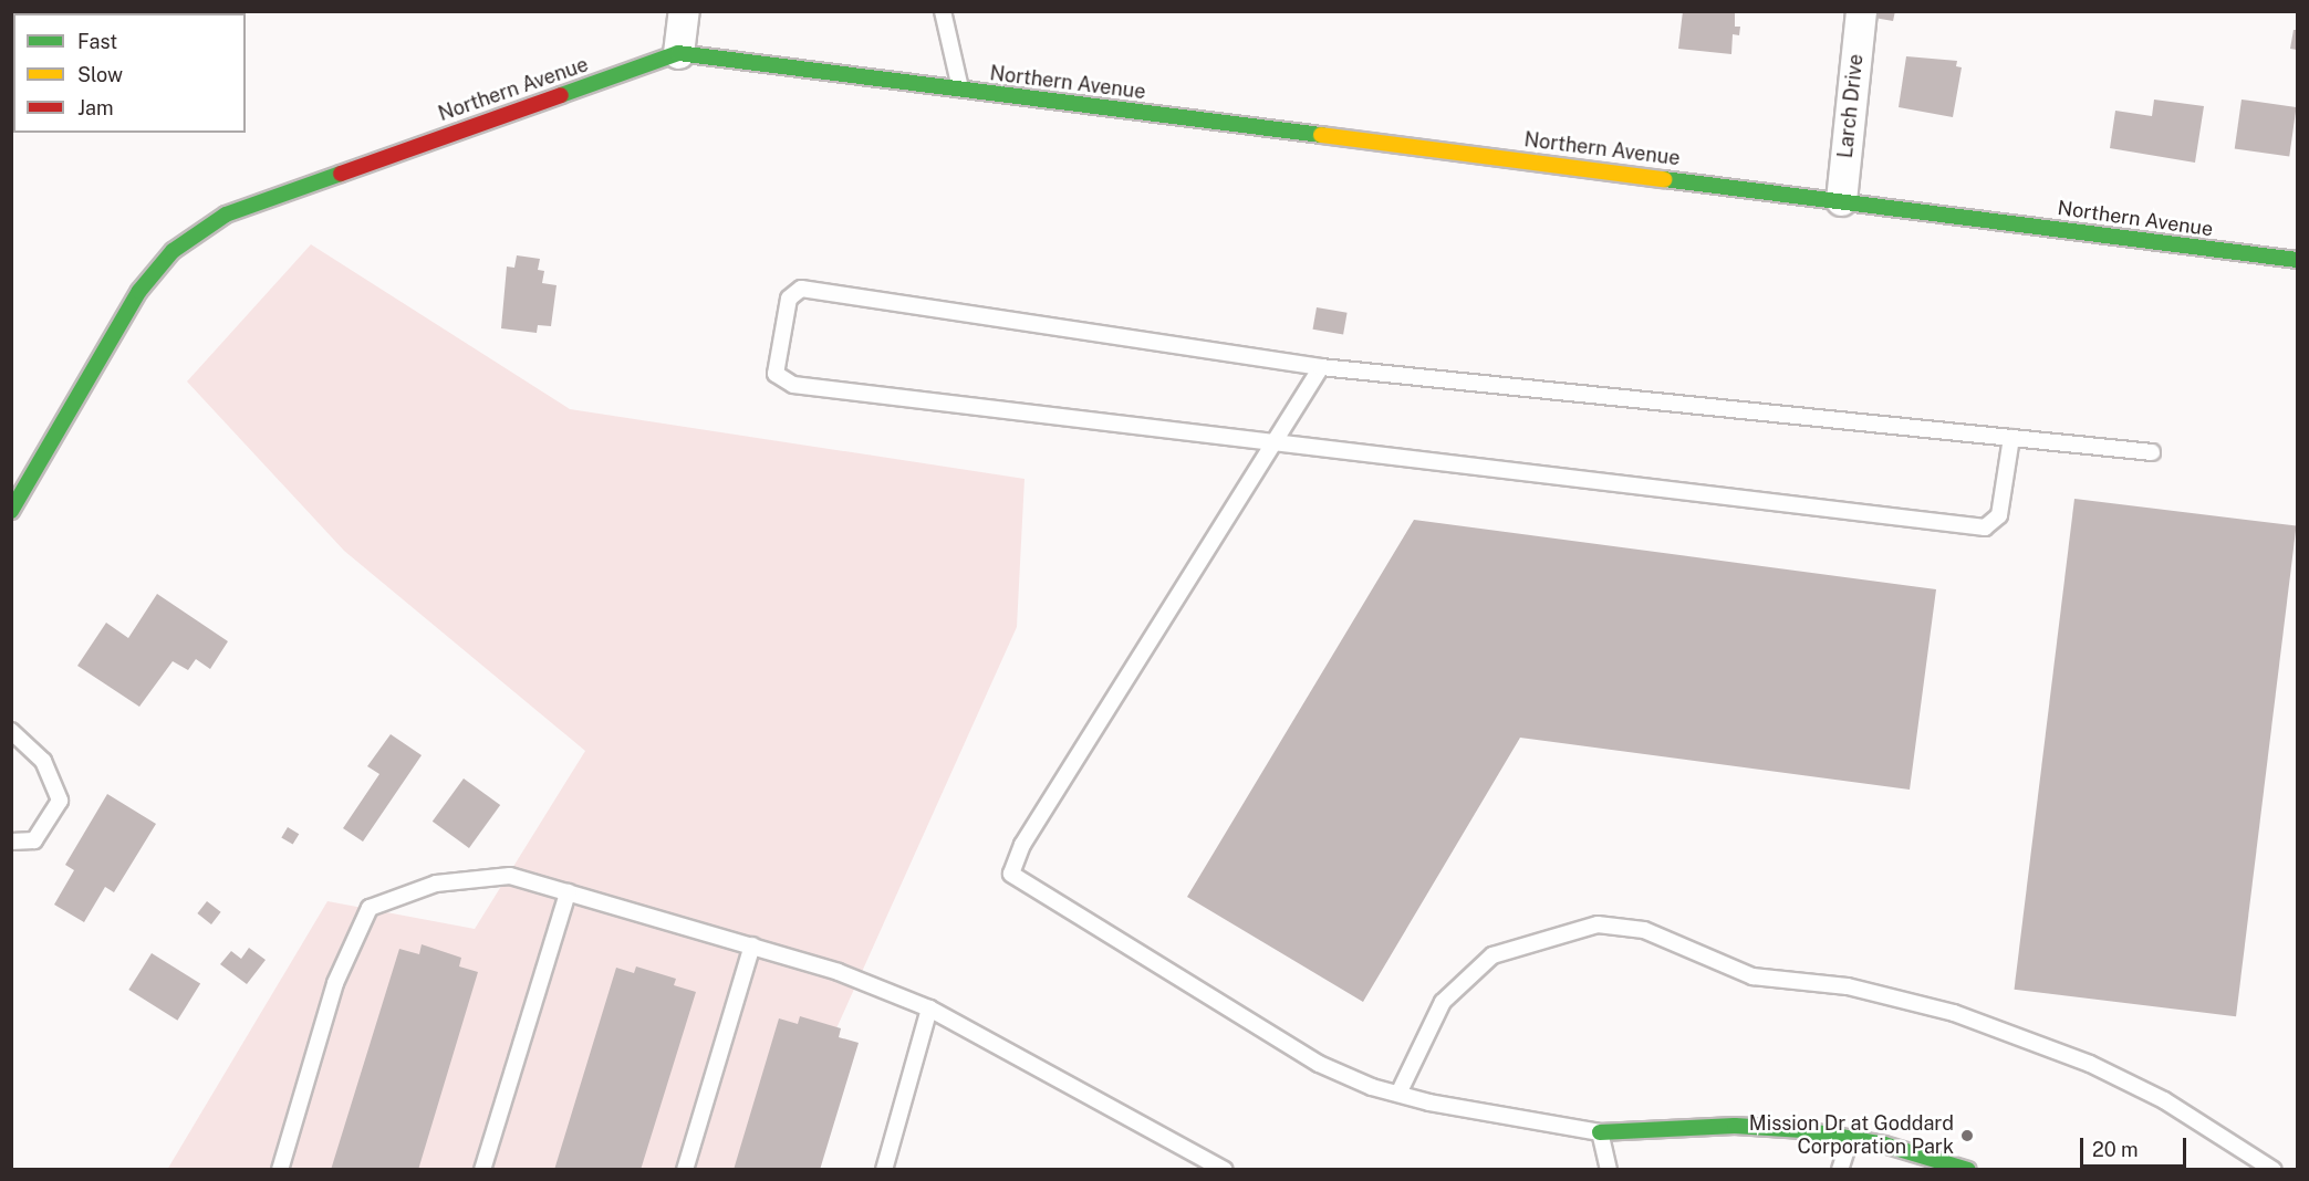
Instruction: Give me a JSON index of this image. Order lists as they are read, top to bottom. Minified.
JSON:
{"streets":{"street":["Northern Avenue","Larch Drive"]},"crossings":[["Northern Avenue","Larch Drive"]],"places":["Mission Dr at Goddard Corporation Park"],"legend":["Fast","Slow","Jam"],"scale_bar":"20 m"}
